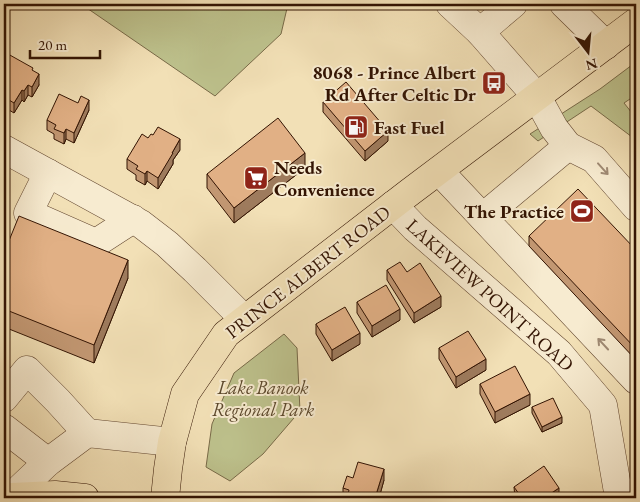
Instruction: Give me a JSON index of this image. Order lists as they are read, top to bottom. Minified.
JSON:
{"streets":{"main road":["PRINCE ALBERT ROAD"],"street":["LAKEVIEW POINT ROAD"]},"crossings":[["PRINCE ALBERT ROAD","LAKEVIEW POINT ROAD"]],"parks":["Lake Banook Regional Park"],"places":{"bus stop":["8068 - Prince Albert Rd After Celtic Dr"],"fuel station":["Fast Fuel"],"supermarket":["Needs Convenience"],"sports":["The Practice"]},"scale_bar":"20 m","north":"bottom"}
